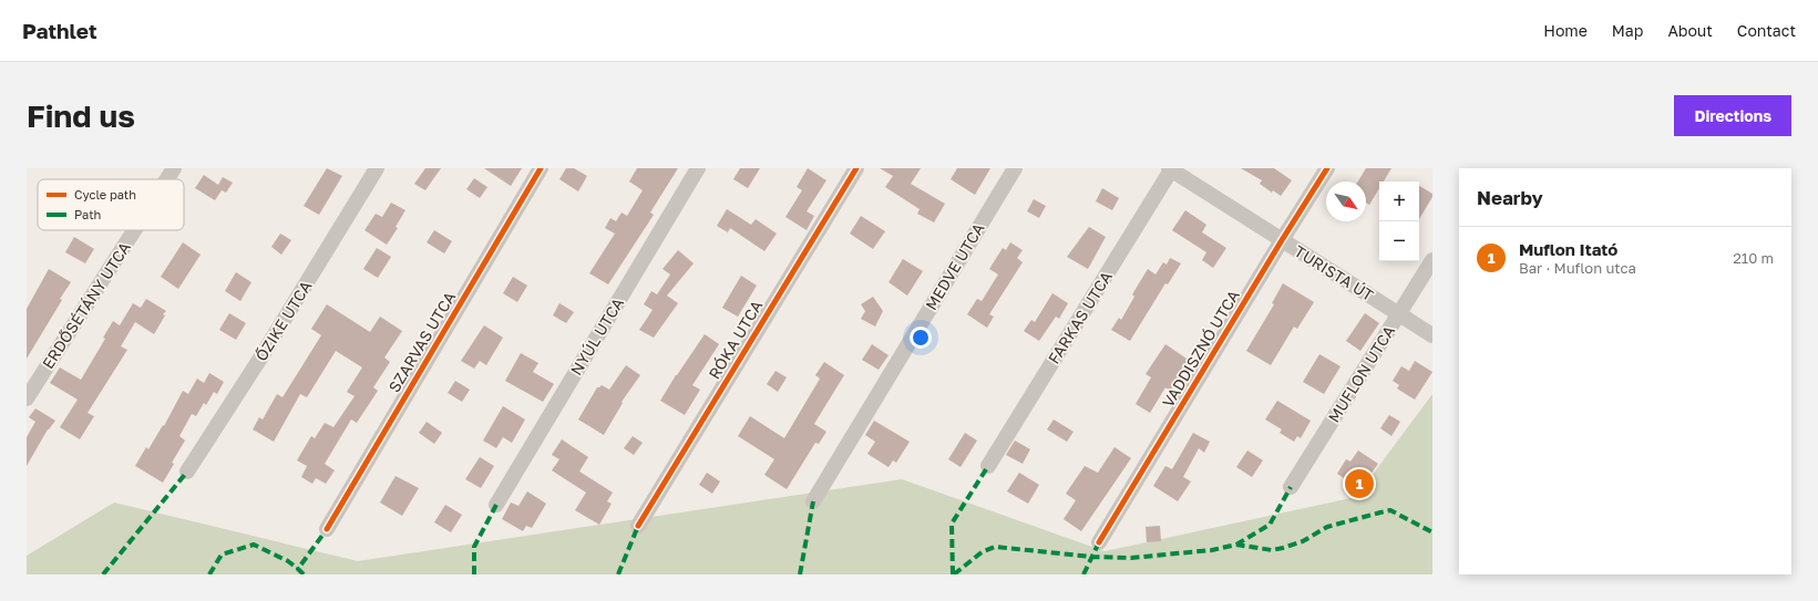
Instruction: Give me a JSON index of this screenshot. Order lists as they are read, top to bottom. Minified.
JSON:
{"streets":{"street":["MEDVE UTCA","TURISTA ÚT","ERDŐSÉTÁNY UTCA","FARKAS UTCA","ŐZIKE UTCA","NYÚL UTCA","RÓKA UTCA","SZARVAS UTCA","VADDISZNÓ UTCA","MUFLON UTCA"]},"crossings":[["TURISTA ÚT","FARKAS UTCA"],["TURISTA ÚT","VADDISZNÓ UTCA"],["TURISTA ÚT","MUFLON UTCA"]],"legend":["Cycle path","Path"],"north":"bottom right","page":{"header":"Pathlet","nav":["Home","Map","About","Contact"],"buttons":"Directions","title":"Find us","heading":"Nearby","map_buttons":["+","−"],"list":[{"mark":"1","name":"Muflon Itató","note":"Bar · Muflon utca","value":"210 m"}],"pins":"1"}}
